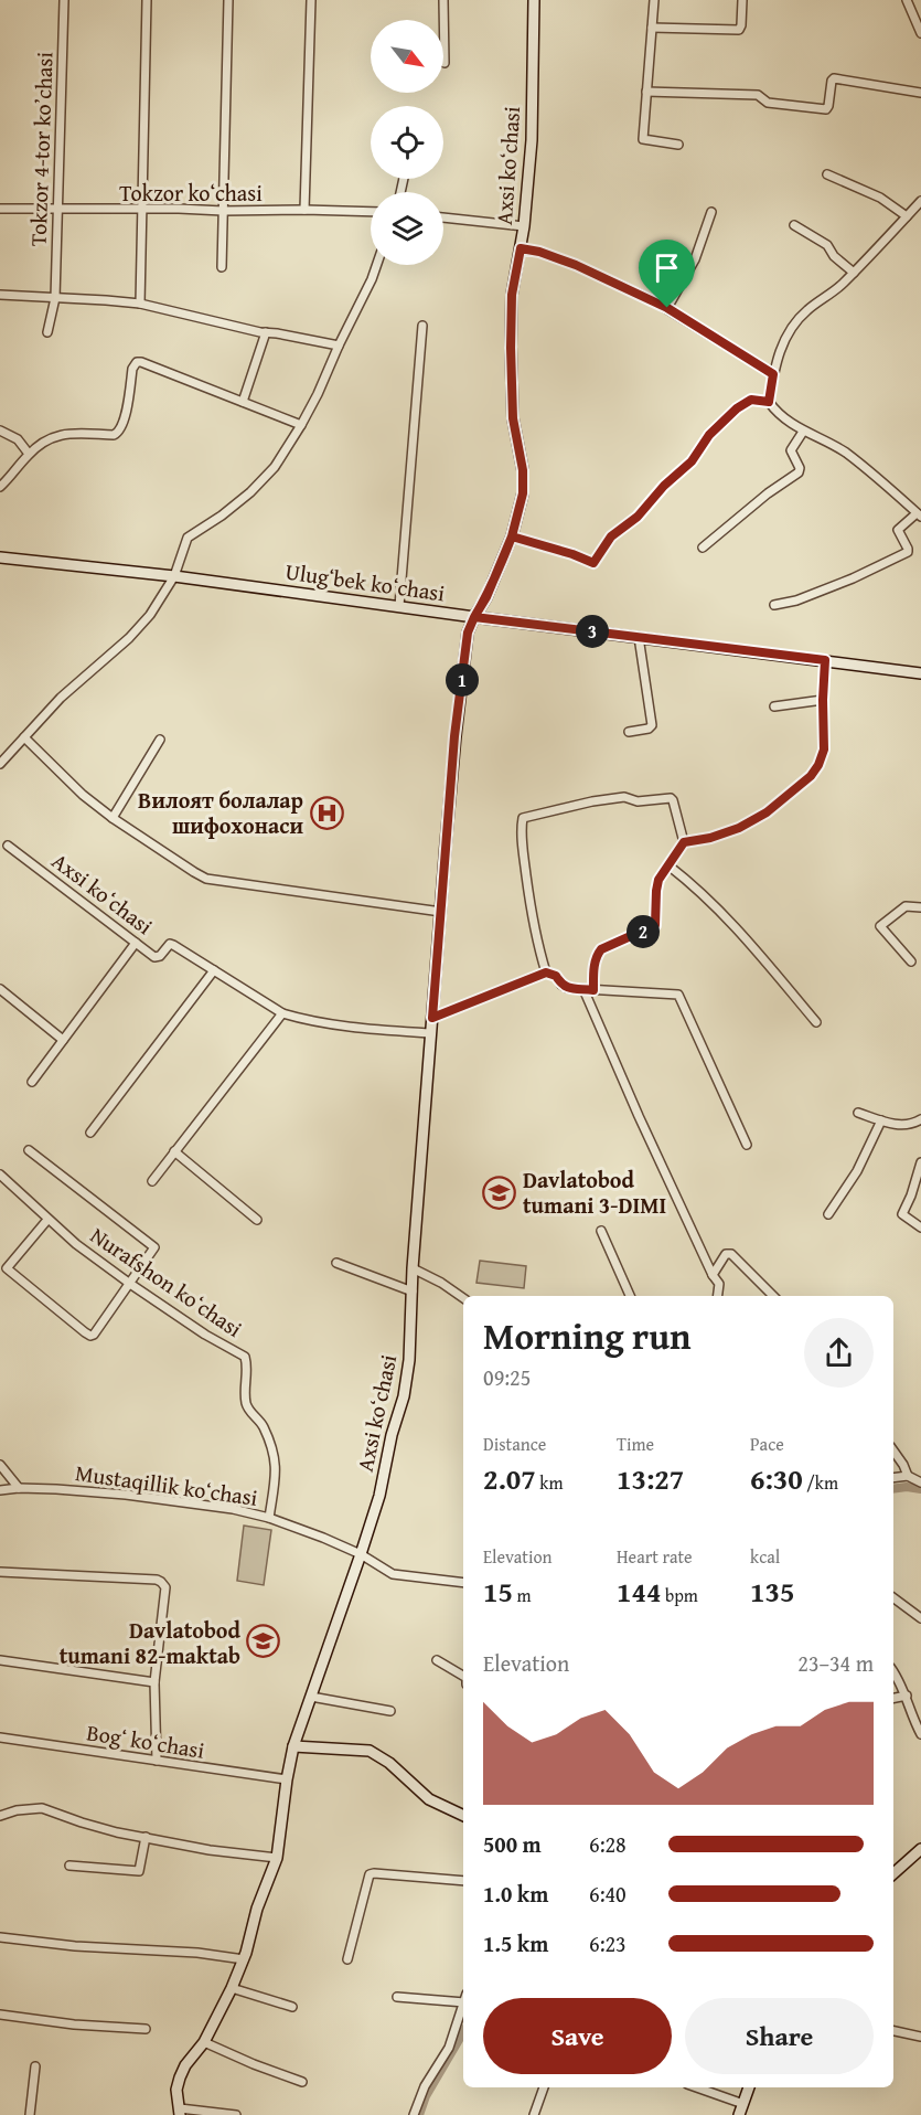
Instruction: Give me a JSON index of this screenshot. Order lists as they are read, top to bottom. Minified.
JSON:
{"streets":{"street":["Tokzor 4-tor koʼchasi","Axsi koʻchasi","Tokzor koʻchasi","Ulugʻbek koʻchasi","Nurafshon koʻchasi","Mustaqillik koʻchasi","Bogʻ koʻchasi"]},"crossings":[["Tokzor 4-tor koʼchasi","Tokzor koʻchasi"],["Axsi koʻchasi","Ulugʻbek koʻchasi"],["Axsi koʻchasi","Mustaqillik koʻchasi"],["Axsi koʻchasi","Bogʻ koʻchasi"],["Nurafshon koʻchasi","Mustaqillik koʻchasi"]],"places":{"hospital":["Вилоят болалар шифохонаси"],"school or university":["Davlatobod tumani 3-DIMI","Davlatobod tumani 82-maktab"]},"north":"bottom right","page":{"pins":["3","1","2"],"heading":["Morning run","09:25"],"stats":[["Distance","2.07 km"],["Time","13:27"],["Pace","6:30 /km"],["Elevation","15 m"],["Heart rate","144 bpm"],["kcal","135"]],"chart":["Elevation","23–34 m"],"list":[{"name":"500 m","note":"6:28"},{"name":"1.0 km","note":"6:40"},{"name":"1.5 km","note":"6:23"}],"buttons":["Save","Share"]}}
